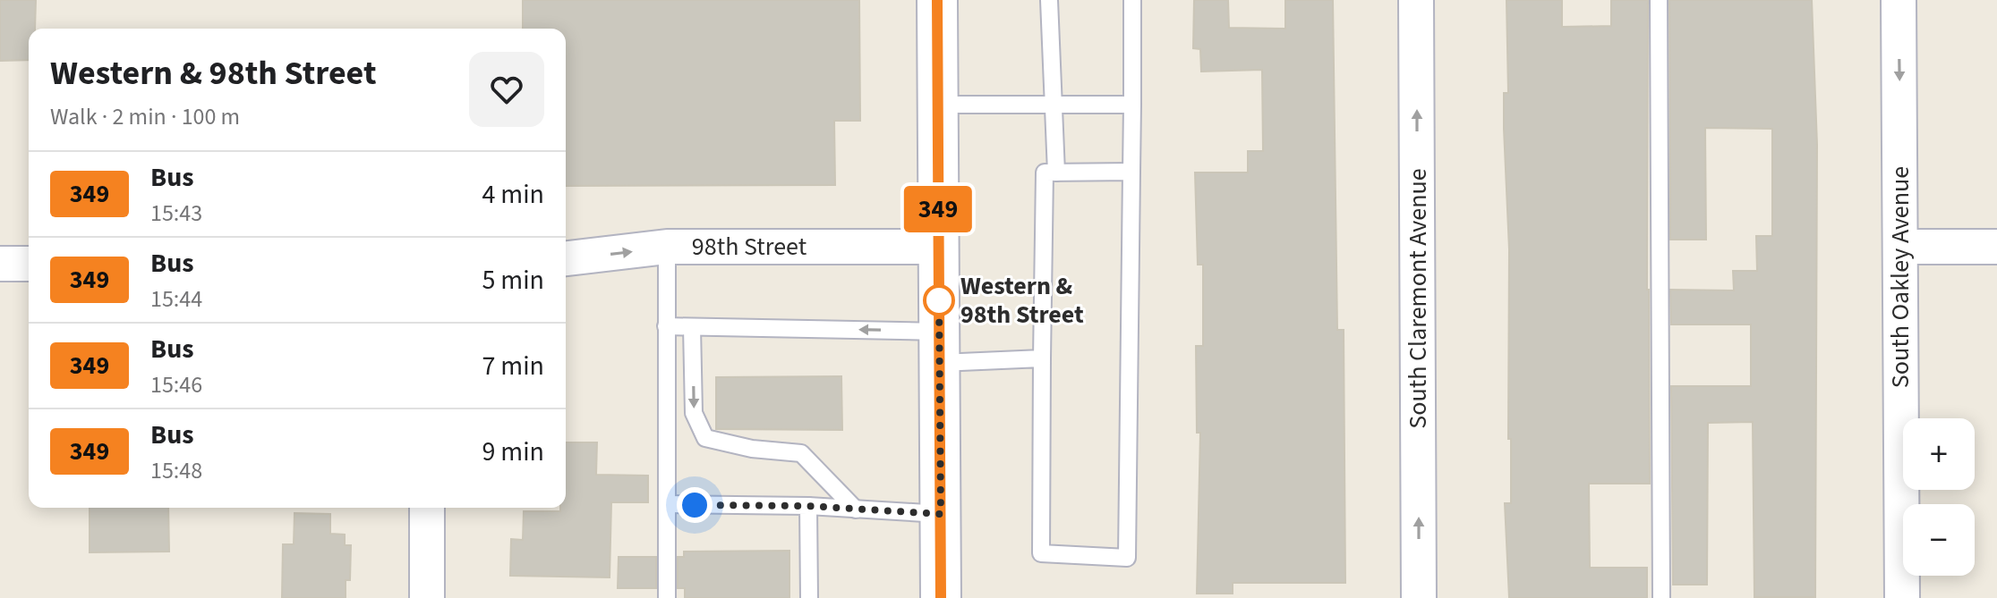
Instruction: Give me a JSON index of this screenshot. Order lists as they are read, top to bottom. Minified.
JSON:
{"streets":{"street":["98th Street","South Oakley Avenue","South Claremont Avenue"]},"one_way":["South Oakley Avenue","South Claremont Avenue"],"places":["Western & 98th Street"],"lines":["bus line 349"],"page":{"on_map":"349","heading":["Western & 98th Street","Walk · 2 min · 100 m"],"list":[{"mark":"349","name":"Bus","note":"15:43","value":"4 min"},{"mark":"349","name":"Bus","note":"15:44","value":"5 min"},{"mark":"349","name":"Bus","note":"15:46","value":"7 min"},{"mark":"349","name":"Bus","note":"15:48","value":"9 min"}],"map_buttons":["+","−"]}}
